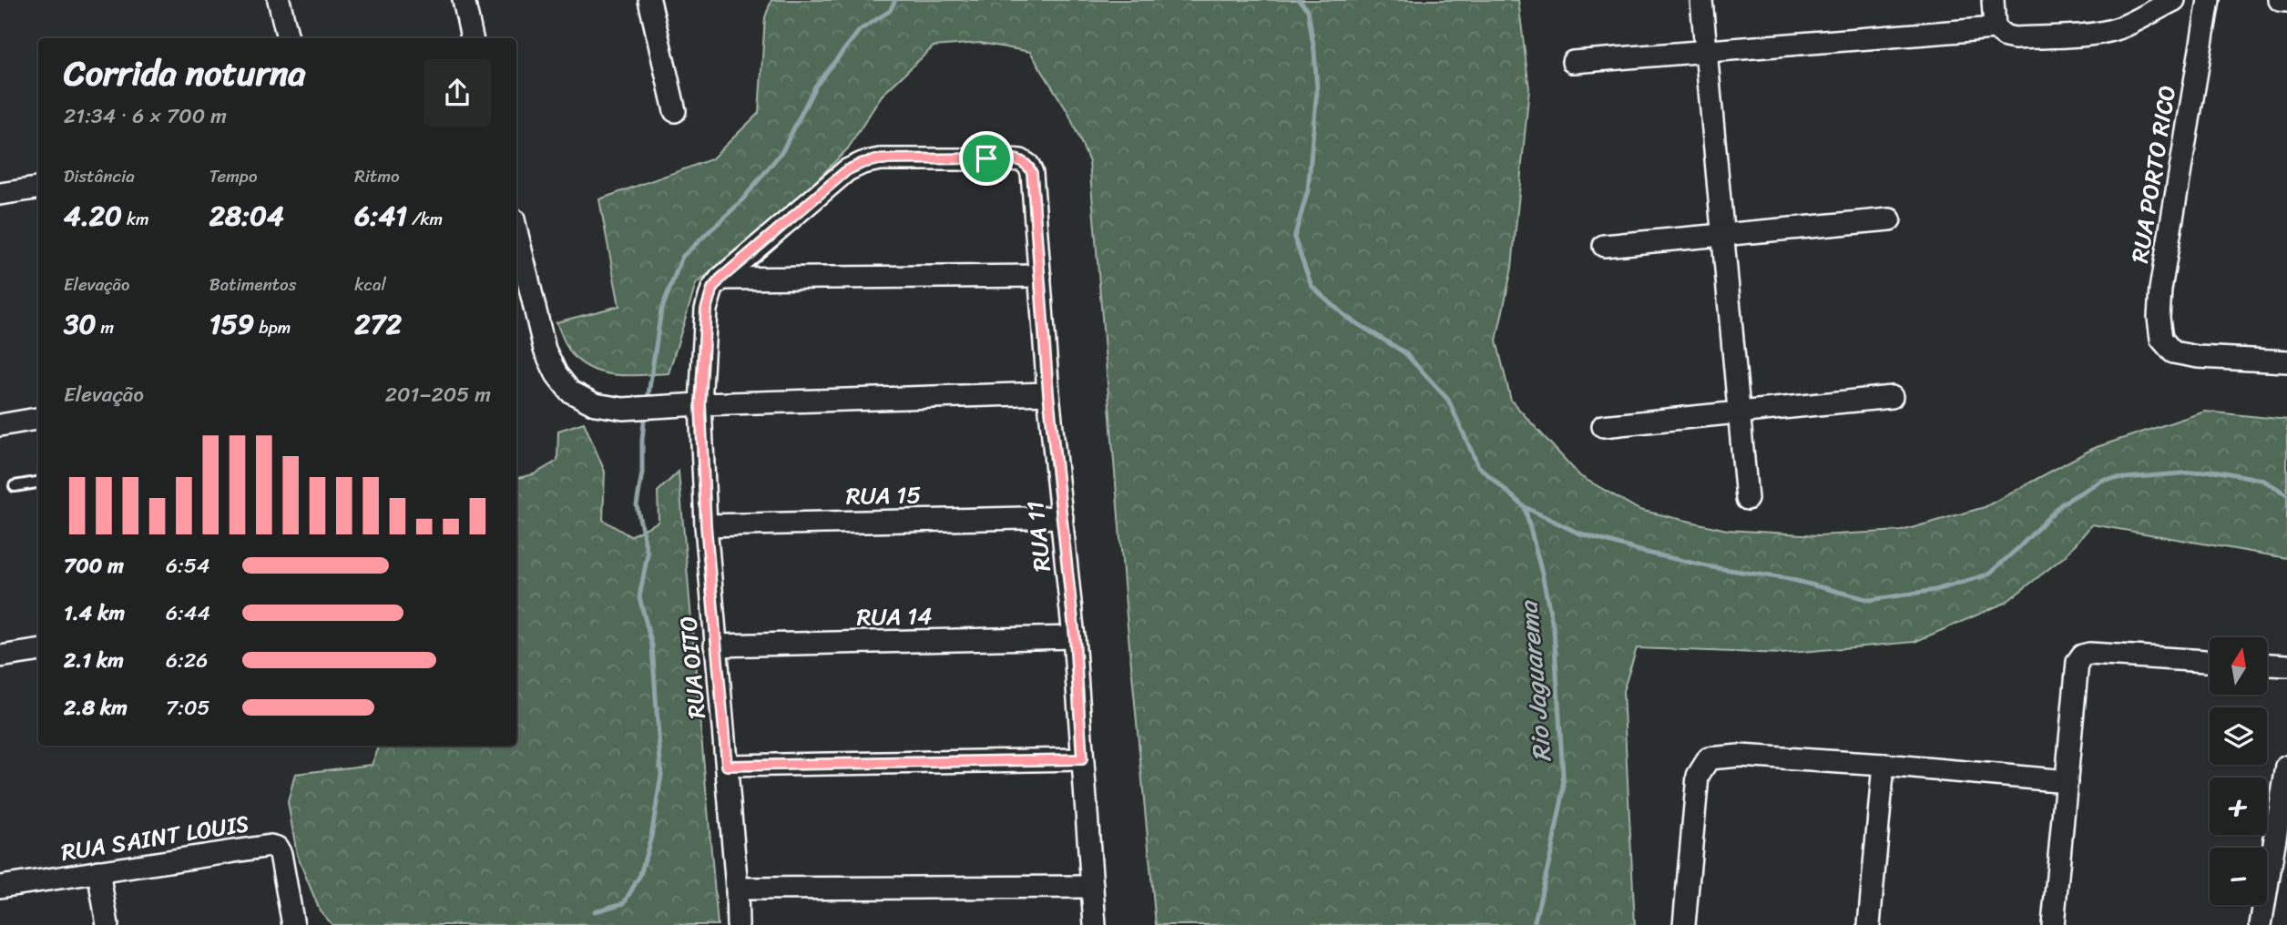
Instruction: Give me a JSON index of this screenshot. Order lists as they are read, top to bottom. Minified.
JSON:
{"streets":{"street":["RUA PORTO RICO","RUA 15","RUA 11","RUA 14","RUA OITO","RUA SAINT LOUIS"]},"crossings":[["RUA 15","RUA 11"],["RUA 15","RUA OITO"],["RUA 11","RUA 14"],["RUA 11","RUA OITO"],["RUA 14","RUA OITO"]],"water":["Rio Jaguarema"],"north":"top","page":{"heading":["Corrida noturna","21:34 · 6 × 700 m"],"stats":[["Distância","4.20 km"],["Tempo","28:04"],["Ritmo","6:41 /km"],["Elevação","30 m"],["Batimentos","159 bpm"],["kcal","272"]],"chart":["Elevação","201–205 m"],"list":[{"name":"700 m","note":"6:54"},{"name":"1.4 km","note":"6:44"},{"name":"2.1 km","note":"6:26"},{"name":"2.8 km","note":"7:05"}],"map_buttons":["+","−"]}}
